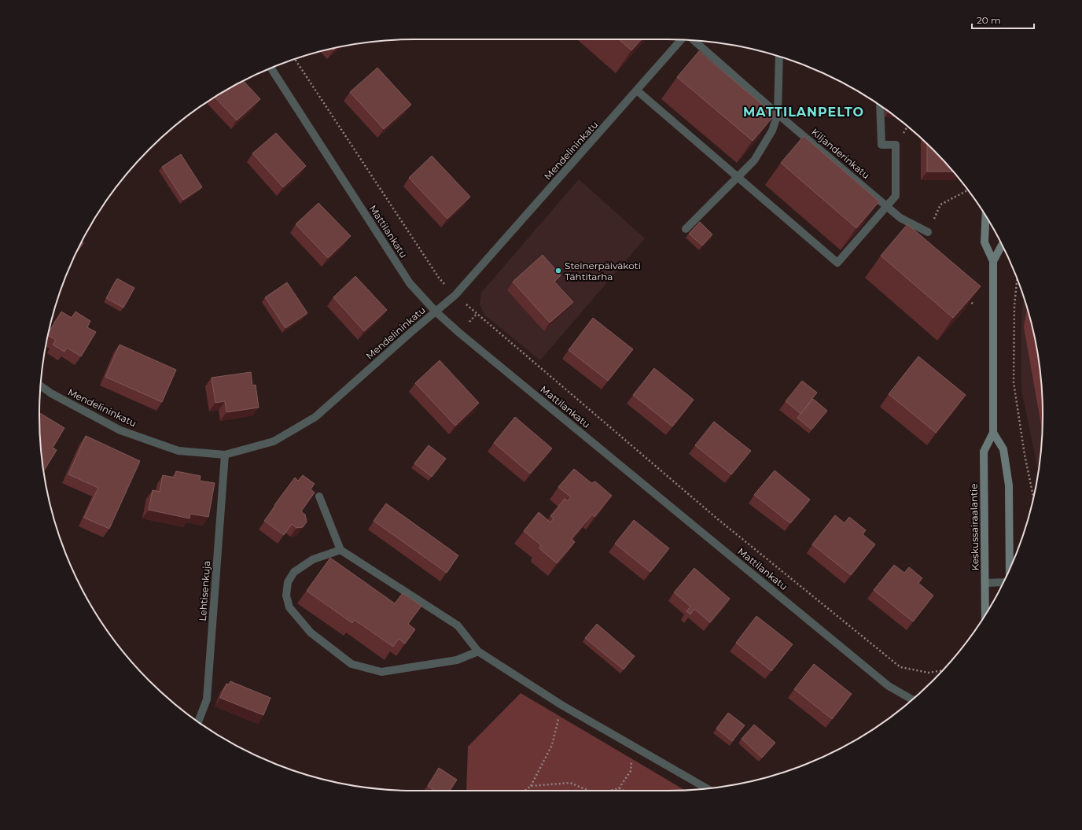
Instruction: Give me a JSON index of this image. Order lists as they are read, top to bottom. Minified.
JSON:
{"streets":{"main road":["Keskussairaalantie"],"street":["Mendelininkatu","Kiljanderinkatu","Mattilankatu","Lehtisenkuja"]},"crossings":[["Mendelininkatu","Mattilankatu"],["Mendelininkatu","Lehtisenkuja"]],"districts":["MATTILANPELTO"],"places":["Steinerpäiväkoti Tähtitarha"],"scale_bar":"20 m"}
